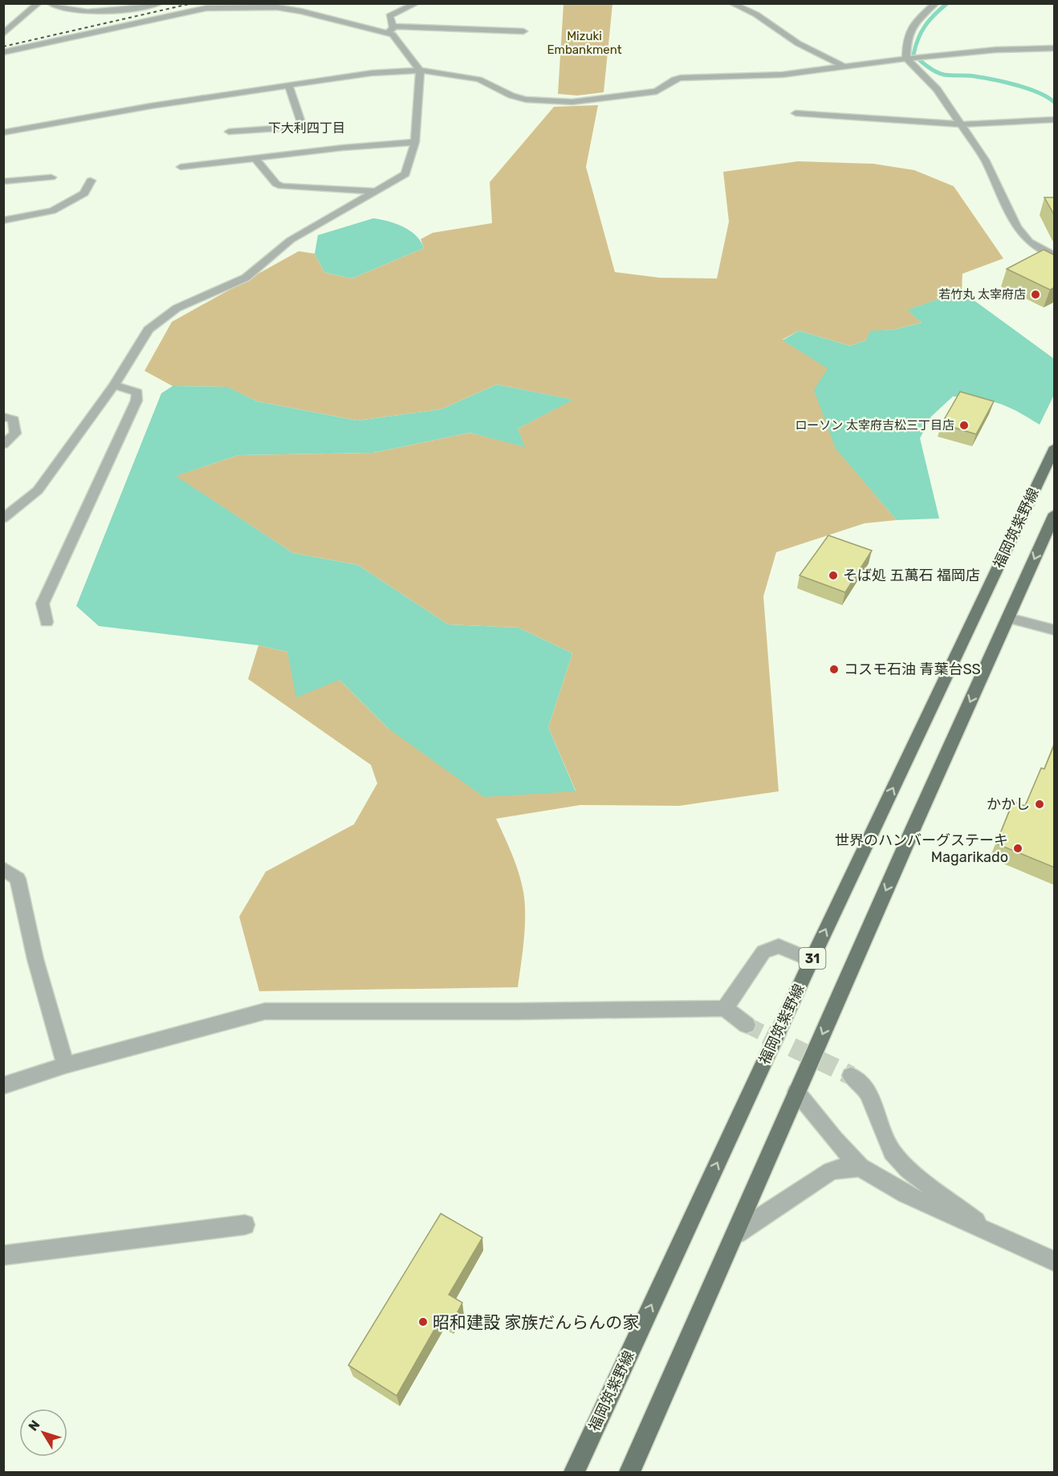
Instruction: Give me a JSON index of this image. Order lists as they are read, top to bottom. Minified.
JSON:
{"streets":{"main road":["福岡筑紫野線","31"]},"districts":["下大利四丁目"],"parks":["Mizuki Embankment"],"places":["若竹丸 太宰府店","ローソン 太宰府吉松三丁目店","そば処 五萬石 福岡店","コスモ石油 青葉台SS","かかし","世界のハンバーグステーキ Magarikado","昭和建設 家族だんらんの家"],"north":"top left"}
